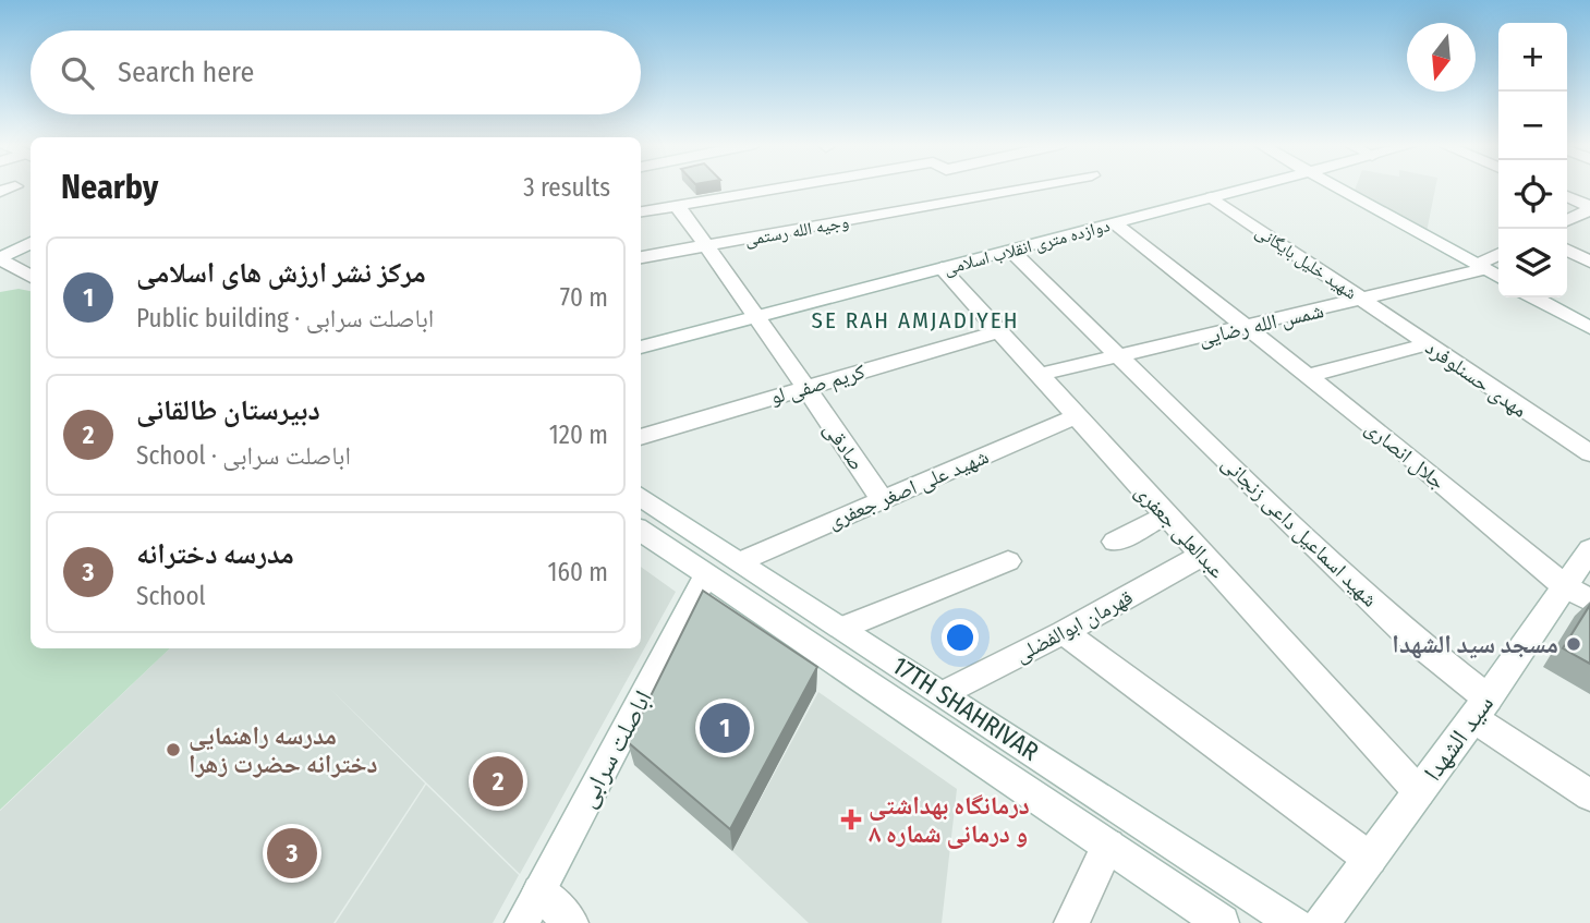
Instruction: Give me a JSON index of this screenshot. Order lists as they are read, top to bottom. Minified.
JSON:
{"streets":{"street":["وجیه الله رستمی","دوازده متری انقلاب اسلامی","شهید خلیل بایگانی","شمس الله رضایی","مهدی حسنلوفرد","کریم صفی لو","صادقی","جلال انصاری","شهید علی اصغر جعفری","عبدالعلی جعفری","شهید اسماعیل داعی زنجانی","قهرمان ابوالفضلی","17TH SHAHRIVAR","سید الشهدا","اباصلت سرابی"]},"crossings":[["وجیه الله رستمی","صادقی"],["دوازده متری انقلاب اسلامی","شهید خلیل بایگانی"],["دوازده متری انقلاب اسلامی","صادقی"],["دوازده متری انقلاب اسلامی","جلال انصاری"],["دوازده متری انقلاب اسلامی","عبدالعلی جعفری"],["دوازده متری انقلاب اسلامی","شهید اسماعیل داعی زنجانی"],["شهید خلیل بایگانی","شمس الله رضایی"],["شهید خلیل بایگانی","مهدی حسنلوفرد"],["شمس الله رضایی","مهدی حسنلوفرد"],["شمس الله رضایی","جلال انصاری"],["شمس الله رضایی","عبدالعلی جعفری"],["شمس الله رضایی","شهید اسماعیل داعی زنجانی"],["کریم صفی لو","صادقی"],["کریم صفی لو","عبدالعلی جعفری"],["صادقی","شهید علی اصغر جعفری"],["جلال انصاری","سید الشهدا"],["شهید علی اصغر جعفری","عبدالعلی جعفری"],["شهید علی اصغر جعفری","17TH SHAHRIVAR"],["عبدالعلی جعفری","قهرمان ابوالفضلی"],["عبدالعلی جعفری","سید الشهدا"],["شهید اسماعیل داعی زنجانی","سید الشهدا"],["قهرمان ابوالفضلی","17TH SHAHRIVAR"],["17TH SHAHRIVAR","اباصلت سرابی"]],"districts":["SE RAH AMJADIYEH"],"places":{"other":["مسجد سید الشهدا","مدرسه راهنمایی دخترانه حضرت زهرا"],"health":["درمانگاه بهداشتی و درمانی شماره ۸"]},"north":"bottom","page":{"map_buttons":["+","−"],"search":"Search here","heading":["Nearby","3 results"],"list":[{"mark":"1","name":"مرکز نشر ارزش های اسلامی","note":"Public building · اباصلت سرابی","value":"70 m"},{"mark":"2","name":"دبیرستان طالقانی","note":"School · اباصلت سرابی","value":"120 m"},{"mark":"3","name":"مدرسه دخترانه","note":"School","value":"160 m"}],"pins":["1","2","3"]}}
